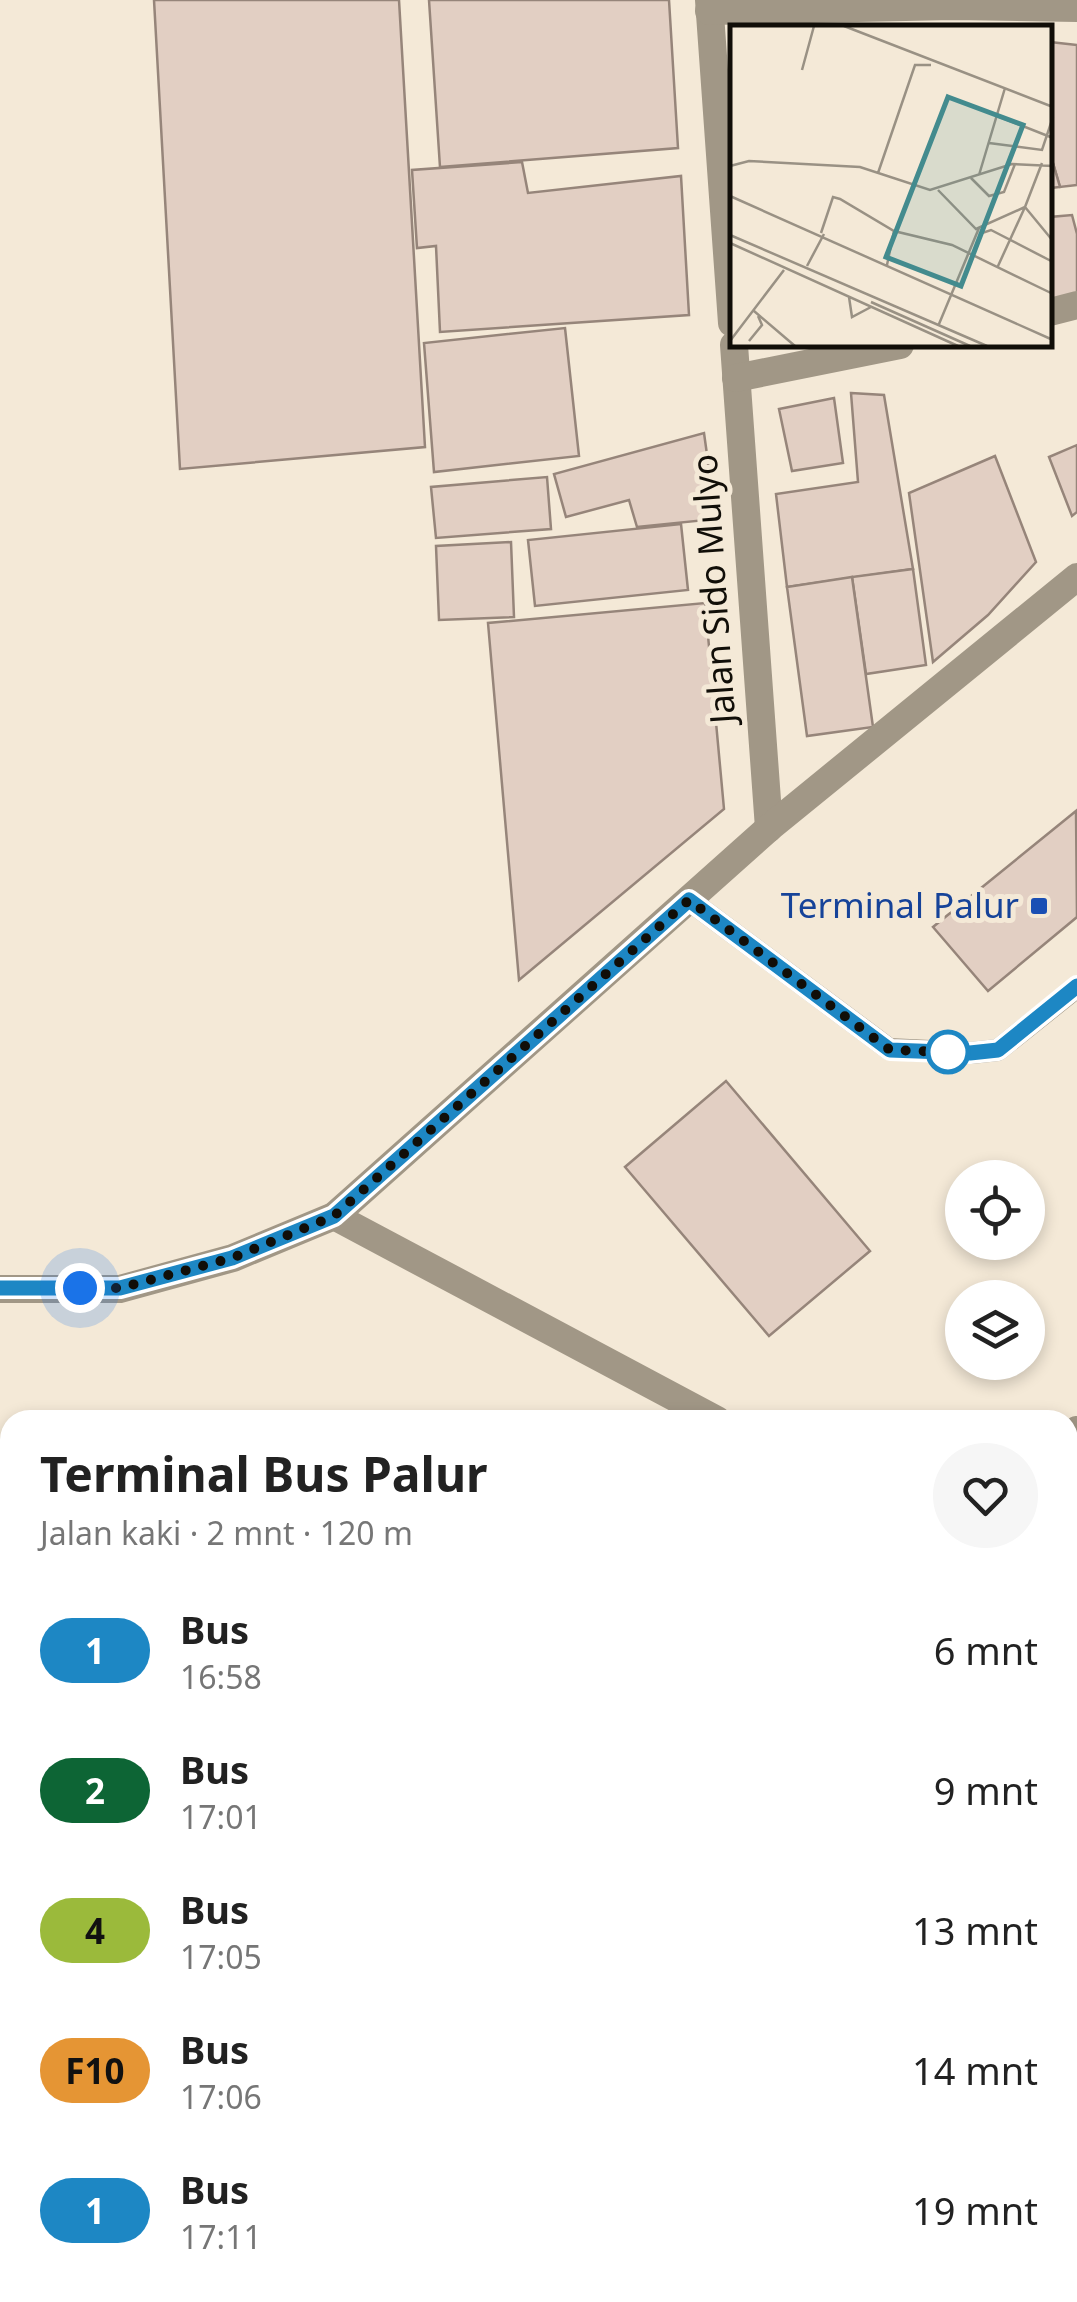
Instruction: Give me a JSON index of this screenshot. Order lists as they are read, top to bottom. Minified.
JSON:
{"streets":{"street":["Jalan Sido Mulyo"]},"places":{"transit":["Terminal Palur"]},"lines":["bus line 1"],"page":{"heading":["Terminal Bus Palur","Jalan kaki · 2 mnt · 120 m"],"list":[{"mark":"1","name":"Bus","note":"16:58","value":"6 mnt"},{"mark":"2","name":"Bus","note":"17:01","value":"9 mnt"},{"mark":"4","name":"Bus","note":"17:05","value":"13 mnt"},{"mark":"F10","name":"Bus","note":"17:06","value":"14 mnt"},{"mark":"1","name":"Bus","note":"17:11","value":"19 mnt"}]}}
